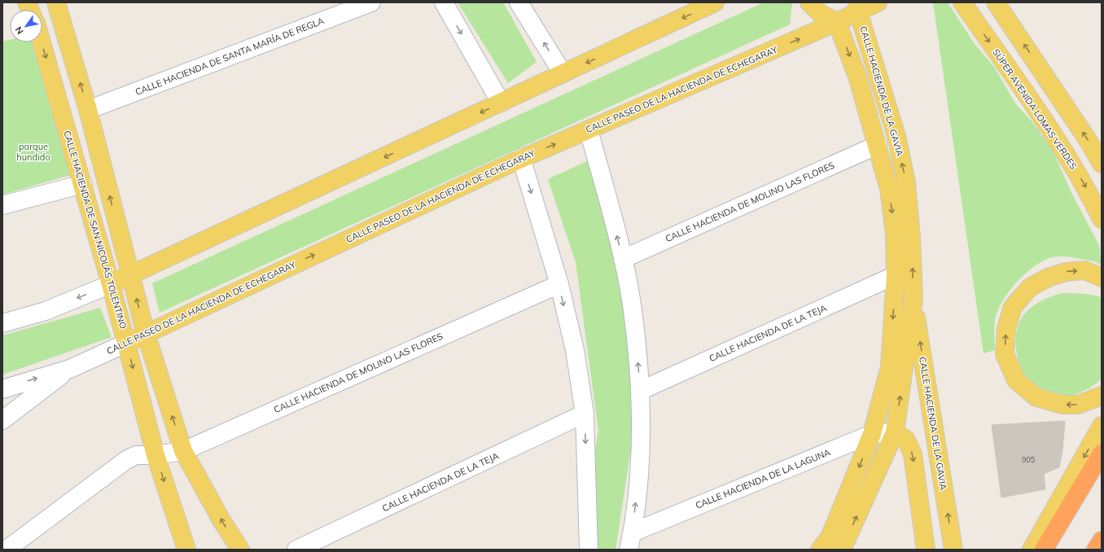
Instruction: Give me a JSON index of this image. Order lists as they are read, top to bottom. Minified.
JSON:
{"streets":{"main road":["CALLE PASEO DE LA HACIENDA DE ECHEGARAY","CALLE HACIENDA DE LA GAVIA","SÚPER AVENIDA LOMAS VERDES","CALLE HACIENDA DE SAN NICOLÁS TOLENTINO"],"street":["CALLE HACIENDA DE SANTA MARÍA DE REGLA","CALLE HACIENDA DE MOLINO LAS FLORES","CALLE HACIENDA DE LA TEJA","CALLE HACIENDA DE LA LAGUNA"]},"crossings":[["CALLE PASEO DE LA HACIENDA DE ECHEGARAY","CALLE HACIENDA DE LA GAVIA"],["CALLE PASEO DE LA HACIENDA DE ECHEGARAY","CALLE HACIENDA DE SAN NICOLÁS TOLENTINO"],["CALLE HACIENDA DE LA GAVIA","CALLE HACIENDA DE MOLINO LAS FLORES"],["CALLE HACIENDA DE LA GAVIA","CALLE HACIENDA DE LA TEJA"],["CALLE HACIENDA DE LA GAVIA","CALLE HACIENDA DE LA LAGUNA"],["CALLE HACIENDA DE MOLINO LAS FLORES","CALLE HACIENDA DE SAN NICOLÁS TOLENTINO"]],"parks":["parque hundido"],"house_numbers":["905"],"north":"bottom left"}
